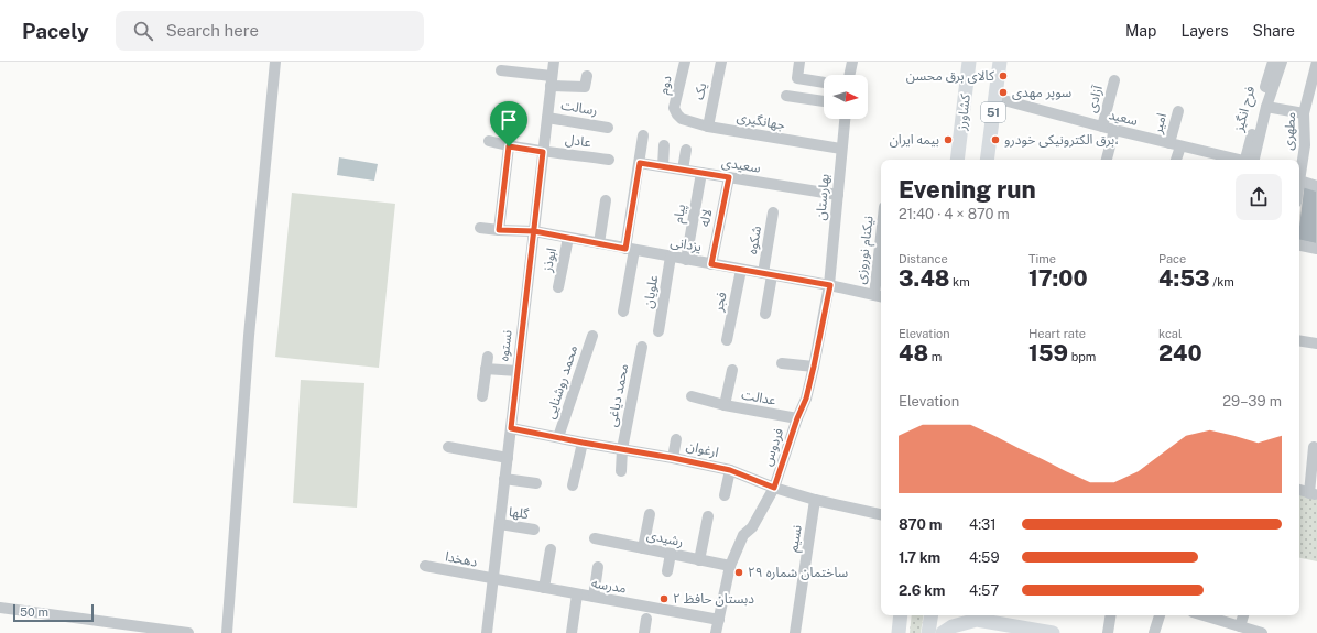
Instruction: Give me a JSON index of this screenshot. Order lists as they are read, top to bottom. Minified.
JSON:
{"streets":{"main road":["کشاورز","51"],"street":["دوم","یک","آزادی","رسالت","فرح انگیز","سعید","جهانگیری","امیر","مطهری","عادل","سعیدی","بهارستان","پیام","لاله","شکوه","یزدانی","نیکنام نوروزی","ابوذز","علویان","فجر","نستوه","محمد روشنایی","محمد دیاغی","عدالت","فردوس","ارغوان","گلها","رشیدی","نسیم","دهخدا","مدرسه"]},"crossings":[["دوم","جهانگیری"],["یک","جهانگیری"],["آزادی","سعید"],["رسالت","نستوه"],["51","سعید"],["سعید","امیر"],["جهانگیری","بهارستان"],["عادل","نستوه"],["سعیدی","بهارستان"],["سعیدی","پیام"],["سعیدی","لاله"],["بهارستان","یزدانی"],["بهارستان","فردوس"],["پیام","یزدانی"],["لاله","یزدانی"],["شکوه","یزدانی"],["یزدانی","نیکنام نوروزی"],["یزدانی","ابوذز"],["یزدانی","علویان"],["یزدانی","فجر"],["یزدانی","نستوه"],["یزدانی","فردوس"],["نستوه","ارغوان"],["نستوه","گلها"],["نستوه","دهخدا"],["نستوه","مدرسه"],["محمد روشنایی","ارغوان"],["محمد دیاغی","ارغوان"],["عدالت","فردوس"],["فردوس","ارغوان"],["فردوس","رشیدی"],["فردوس","مدرسه"],["ارغوان","نسیم"],["دهخدا","مدرسه"]],"places":["کالای برق محسن","سوپر مهدی","بیمه ایران","برق الکترونیکی خودرو،","ساختمان شماره ۲۹","دبستان حافظ ۲"],"scale_bar":"50 m","north":"right","page":{"header":"Pacely","search":"Search here","nav":["Map","Layers","Share"],"heading":["Evening run","21:40 · 4 × 870 m"],"stats":[["Distance","3.48 km"],["Time","17:00"],["Pace","4:53 /km"],["Elevation","48 m"],["Heart rate","159 bpm"],["kcal","240"]],"chart":["Elevation","29–39 m"],"list":[{"name":"870 m","note":"4:31"},{"name":"1.7 km","note":"4:59"},{"name":"2.6 km","note":"4:57"}],"scale":"50 m"}}
